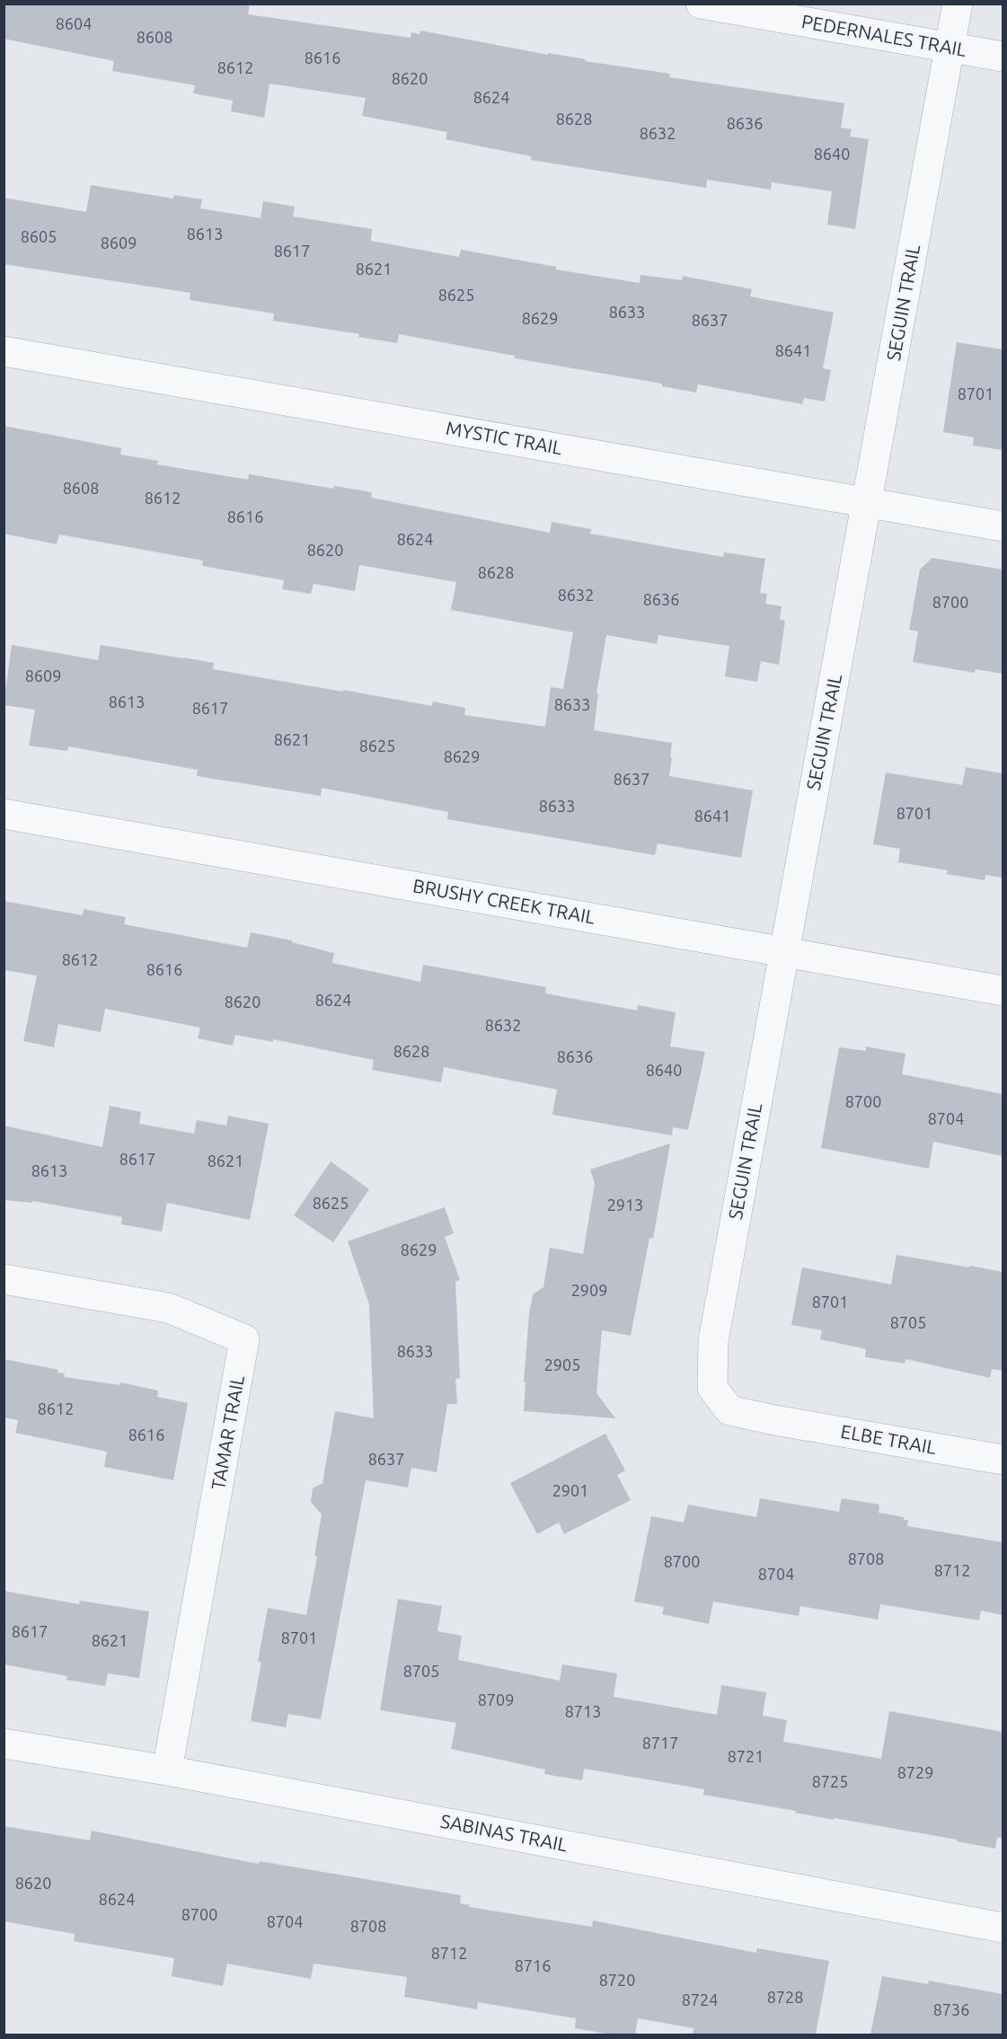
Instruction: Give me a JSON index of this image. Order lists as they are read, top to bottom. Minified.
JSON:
{"streets":{"street":["PEDERNALES TRAIL","SEGUIN TRAIL","MYSTIC TRAIL","BRUSHY CREEK TRAIL","TAMAR TRAIL","ELBE TRAIL","SABINAS TRAIL"]},"crossings":[["PEDERNALES TRAIL","SEGUIN TRAIL"],["SEGUIN TRAIL","MYSTIC TRAIL"],["SEGUIN TRAIL","BRUSHY CREEK TRAIL"],["SEGUIN TRAIL","ELBE TRAIL"],["TAMAR TRAIL","SABINAS TRAIL"]],"house_numbers":["8604","8608","8616","8612","8620","8624","8628","8636","8632","8640","8613","8605","8609","8617","8621","8625","8633","8629","8637","8641","8701","8608","8612","8616","8624","8620","8628","8632","8636","8700","8609","8613","8633","8617","8621","8625","8629","8637","8633","8701","8641","8612","8616","8624","8620","8632","8628","8636","8640","8700","8704","8617","8621","8613","8625","2913","8629","2909","8701","8705","8633","2905","8612","8616","8637","2901","8708","8700","8712","8704","8617","8701","8621","8705","8709","8713","8717","8721","8729","8725","8620","8624","8700","8704","8708","8712","8716","8720","8728","8724","8736"]}
